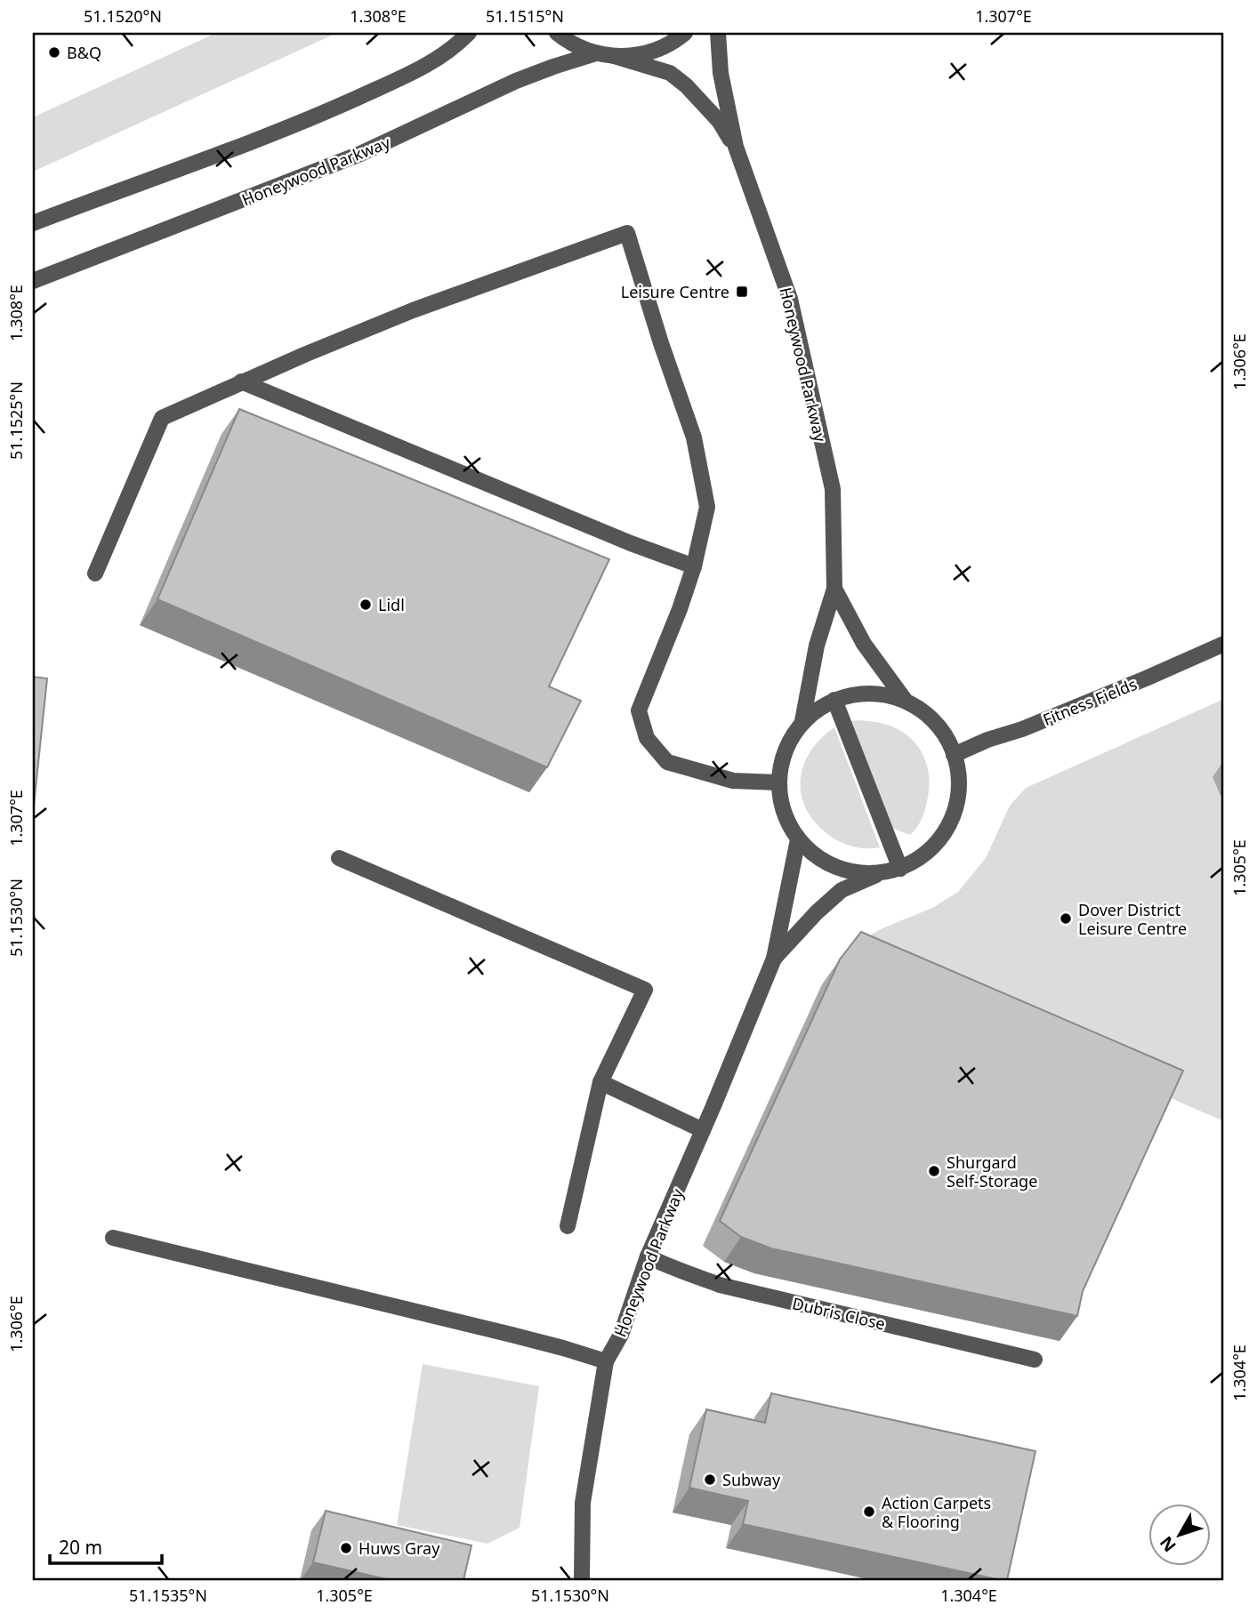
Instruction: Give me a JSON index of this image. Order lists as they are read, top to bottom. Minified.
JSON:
{"streets":{"street":["Honeywood Parkway","Fitness Fields","Dubris Close"]},"crossings":[["Honeywood Parkway","Dubris Close"]],"places":{"other":["B&Q","Lidl","Dover District Leisure Centre","Shurgard Self-Storage","Subway","Action Carpets & Flooring","Huws Gray"],"transit":["Leisure Centre"]},"scale_bar":"20 m","north":"bottom left","coordinates":["51.1520°N","1.308°E","51.1515°N","1.307°E","1.306°E","51.1525°N","1.305°E","51.1530°N","1.304°E","51.1535°N"]}
